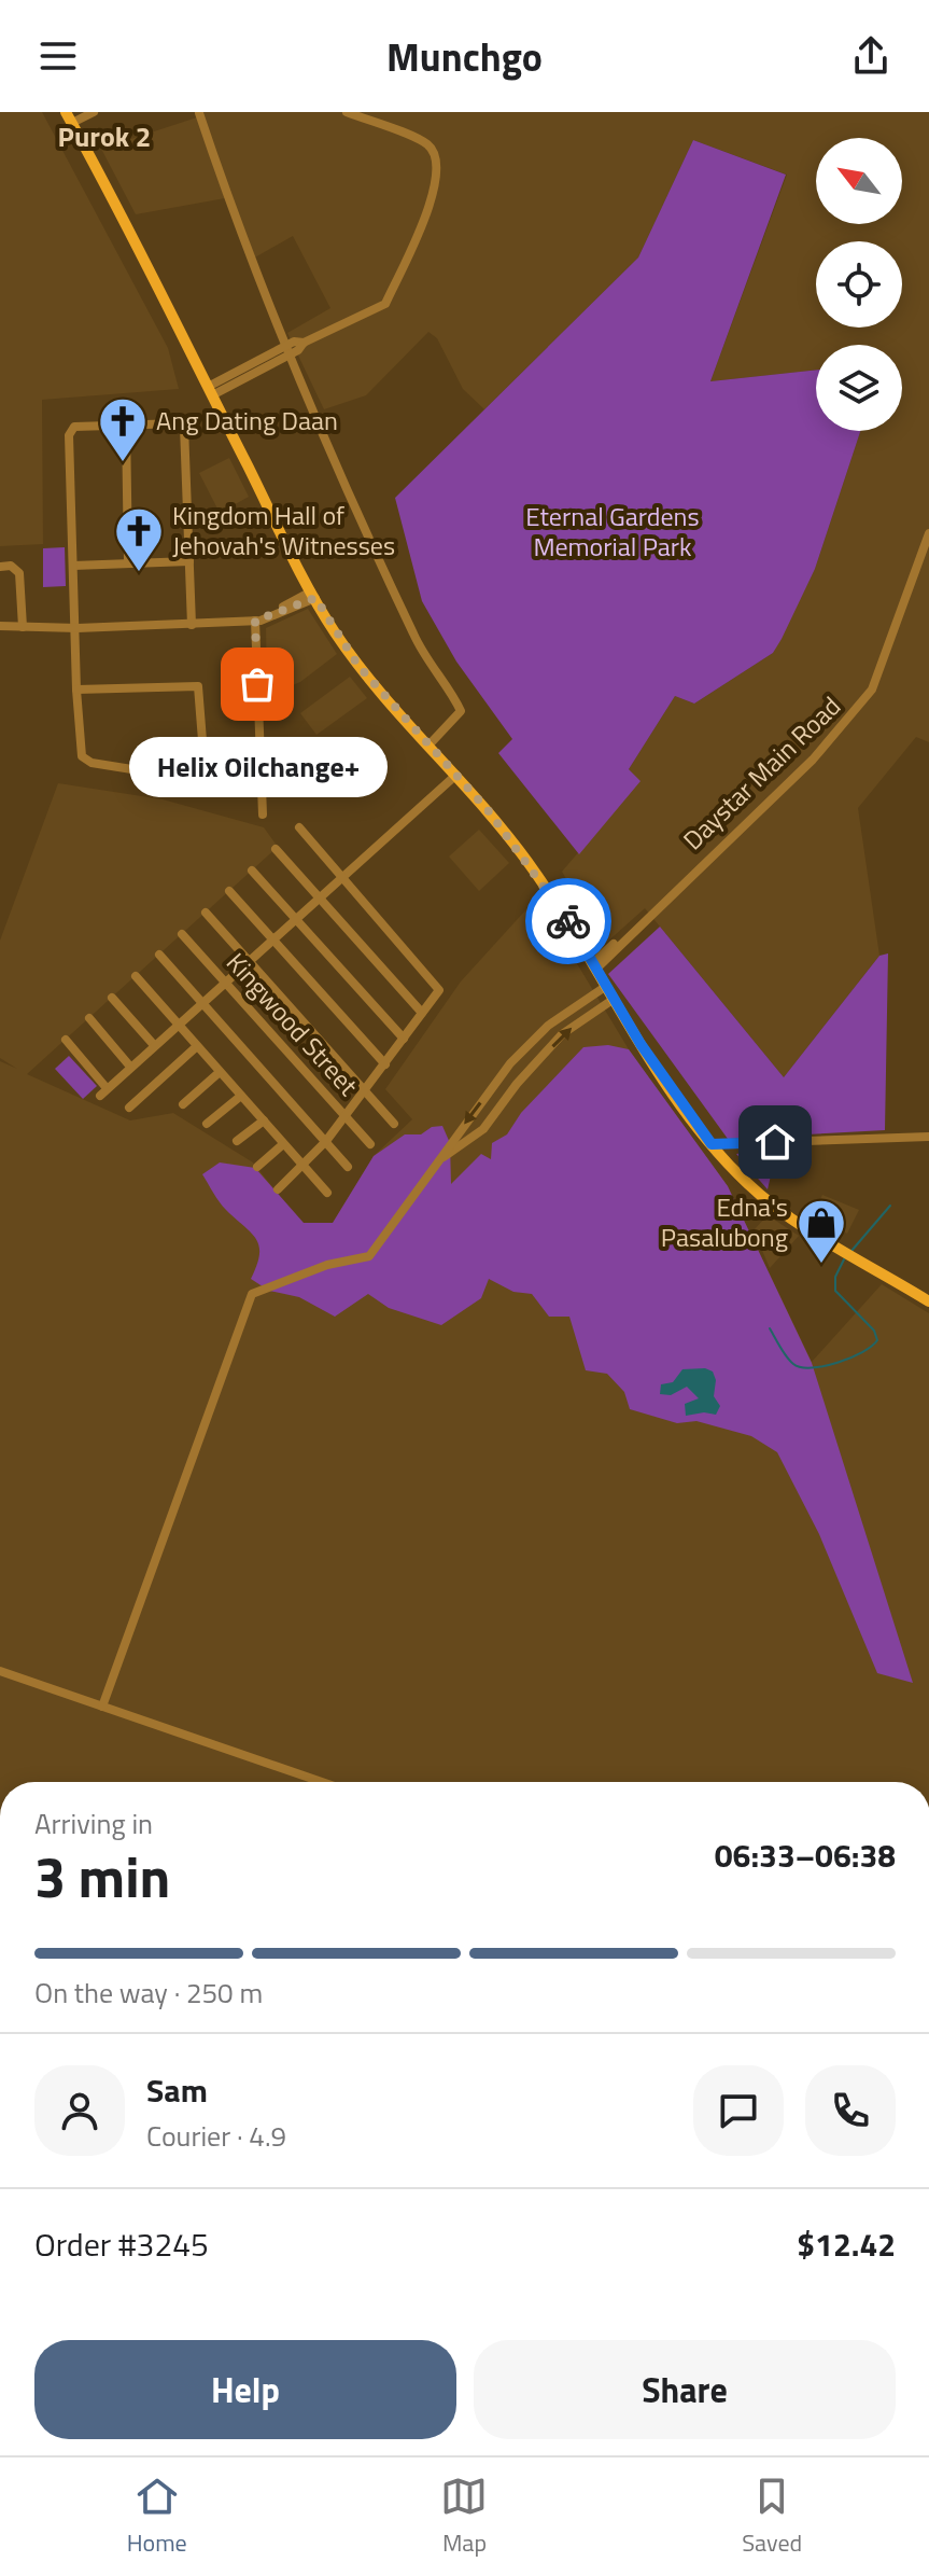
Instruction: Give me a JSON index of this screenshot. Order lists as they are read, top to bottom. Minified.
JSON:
{"streets":{"street":["Daystar Main Road","Kingwood Street"]},"districts":["Purok 2"],"parks":["Eternal Gardens Memorial Park"],"places":{"church":["Ang Dating Daan","Kingdom Hall of Jehovah's Witnesses"],"other":["Helix Oilchange+"],"shop":["Edna's Pasalubong"]},"north":"top left","page":{"header":"Munchgo","bubble":"Helix Oilchange+","heading":["3 min","Arriving in","06:33–06:38"],"panel":["Sam","Courier · 4.9","Order #3245","$12.42"],"bar":"On the way · 250 m","buttons":["Help","Share"],"tabs":["Home","Map","Saved"]}}
